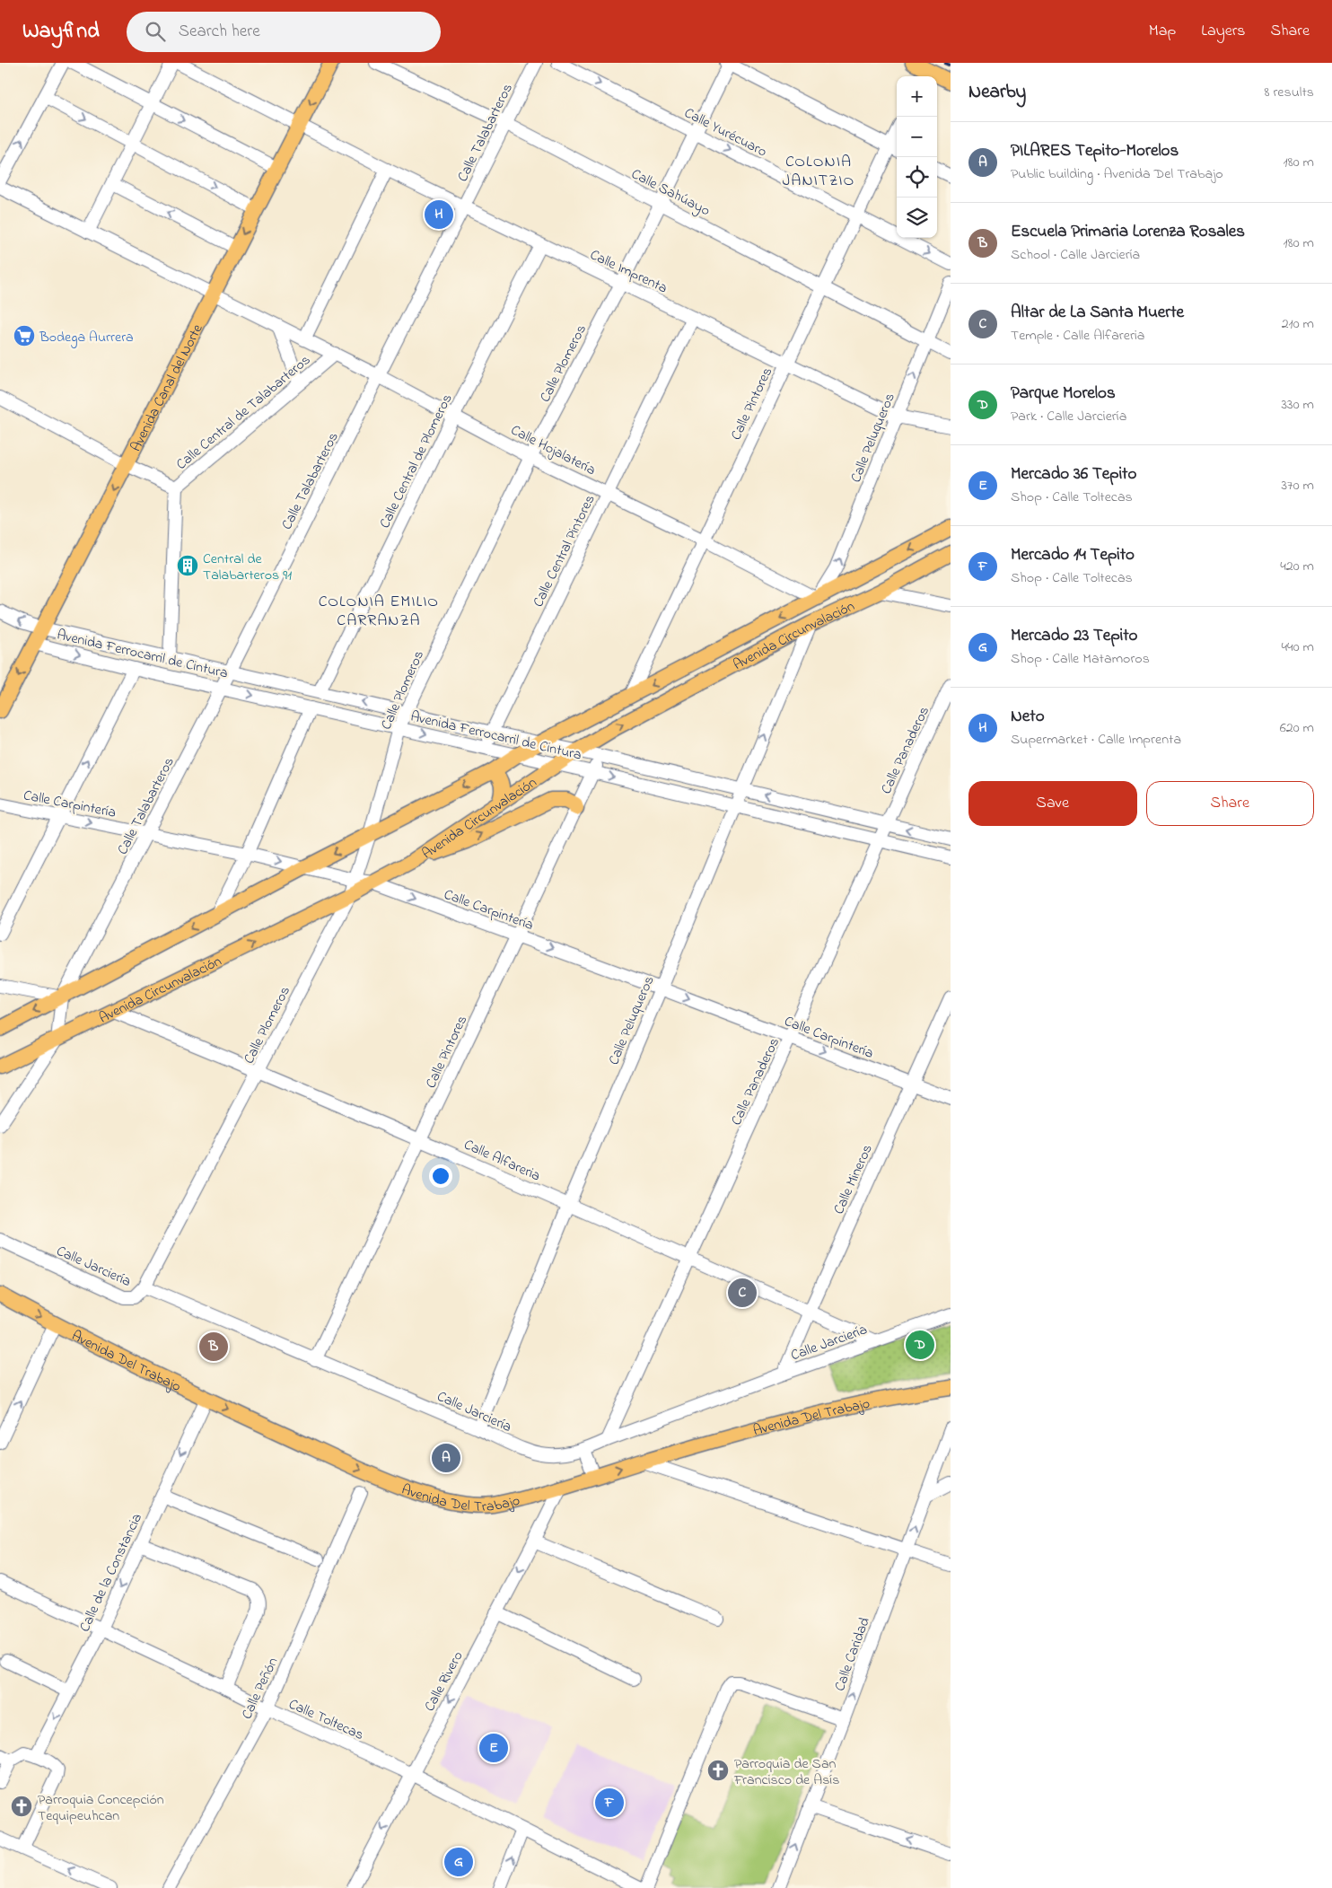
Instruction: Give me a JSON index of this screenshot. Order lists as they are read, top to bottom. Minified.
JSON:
{"streets":{"main road":["Avenida Canal del Norte","Avenida Circunvalación","Avenida Del Trabajo"],"street":["Calle Yurécuaro","Calle Talabarteros","Calle Sahúayo","Calle Imprenta","Calle Plomeros","Calle Pintores","Calle Central de Talabarteros","Calle Peluqueros","Calle Hojalatería","Calle Central de Plomeros","Calle Central Pintores","Avenida Ferrocarril de Cintura","Calle Panaderos","Calle Carpintería","Calle Alfareria","Calle Mineros","Calle Jarciería","Calle de la Constancia","Calle Caridad","Calle Rivero","Calle Peñón","Calle Toltecas"]},"crossings":[["Calle Yurécuaro","Calle Plomeros"],["Calle Yurécuaro","Calle Pintores"],["Calle Talabarteros","Calle Sahúayo"],["Calle Talabarteros","Calle Imprenta"],["Calle Talabarteros","Calle Hojalatería"],["Calle Talabarteros","Avenida Circunvalación"],["Calle Talabarteros","Avenida Ferrocarril de Cintura"],["Calle Talabarteros","Calle Carpintería"],["Calle Sahúayo","Calle Plomeros"],["Calle Sahúayo","Calle Pintores"],["Calle Sahúayo","Calle Peluqueros"],["Calle Imprenta","Calle Plomeros"],["Calle Imprenta","Avenida Canal del Norte"],["Calle Imprenta","Calle Pintores"],["Calle Imprenta","Calle Central de Talabarteros"],["Calle Imprenta","Calle Peluqueros"],["Calle Imprenta","Calle Central de Plomeros"],["Calle Imprenta","Calle Central Pintores"],["Calle Plomeros","Calle Hojalatería"],["Calle Plomeros","Avenida Circunvalación"],["Calle Plomeros","Avenida Ferrocarril de Cintura"],["Calle Plomeros","Calle Carpintería"],["Calle Plomeros","Calle Alfareria"],["Calle Plomeros","Calle Jarciería"],["Avenida Canal del Norte","Calle Hojalatería"],["Avenida Canal del Norte","Avenida Ferrocarril de Cintura"],["Calle Pintores","Calle Hojalatería"],["Calle Pintores","Avenida Circunvalación"],["Calle Pintores","Avenida Ferrocarril de Cintura"],["Calle Pintores","Calle Carpintería"],["Calle Pintores","Calle Alfareria"],["Calle Pintores","Calle Jarciería"],["Calle Central de Talabarteros","Calle Hojalatería"],["Calle Central de Talabarteros","Avenida Ferrocarril de Cintura"],["Calle Peluqueros","Calle Hojalatería"],["Calle Peluqueros","Avenida Circunvalación"],["Calle Peluqueros","Avenida Ferrocarril de Cintura"],["Calle Peluqueros","Calle Carpintería"],["Calle Peluqueros","Calle Alfareria"],["Calle Peluqueros","Calle Jarciería"],["Calle Hojalatería","Calle Central de Plomeros"],["Calle Hojalatería","Calle Central Pintores"],["Calle Hojalatería","Avenida Circunvalación"],["Calle Central de Plomeros","Avenida Ferrocarril de Cintura"],["Calle Central Pintores","Avenida Ferrocarril de Cintura"],["Avenida Circunvalación","Avenida Ferrocarril de Cintura"],["Avenida Circunvalación","Calle Carpintería"],["Avenida Circunvalación","Calle Alfareria"],["Avenida Ferrocarril de Cintura","Calle Panaderos"],["Calle Panaderos","Calle Carpintería"],["Calle Panaderos","Calle Alfareria"],["Calle Panaderos","Calle Jarciería"],["Calle Carpintería","Calle Mineros"],["Calle Alfareria","Calle Mineros"],["Calle Alfareria","Calle Jarciería"],["Calle Mineros","Calle Jarciería"],["Avenida Del Trabajo","Calle de la Constancia"],["Avenida Del Trabajo","Calle Rivero"],["Calle de la Constancia","Calle Toltecas"],["Calle Rivero","Calle Toltecas"],["Calle Peñón","Calle Toltecas"]],"one_way":["Avenida Canal del Norte","Calle Peluqueros","Calle Carpintería","Avenida Del Trabajo","Calle de la Constancia","Calle Caridad","Calle Rivero"],"districts":["COLONIA JANITZIO","COLONIA EMILIO CARRANZA"],"places":{"supermarket":["Bodega Aurrera"],"building":["Central de Talabarteros 91"],"church":["Parroquia de San Francisco de Asís","Parroquia Concepción Tequipeuhcan"]},"page":{"header":"Wayfind","search":"Search here","nav":["Map","Layers","Share"],"heading":["Nearby","8 results"],"map_buttons":["+","−"],"list":[{"mark":"A","name":"PILARES Tepito-Morelos","note":"Public building · Avenida Del Trabajo","value":"180 m"},{"mark":"B","name":"Escuela Primaria Lorenza Rosales","note":"School · Calle Jarciería","value":"180 m"},{"mark":"C","name":"Altar de La Santa Muerte","note":"Temple · Calle Alfareria","value":"210 m"},{"mark":"D","name":"Parque Morelos","note":"Park · Calle Jarciería","value":"330 m"},{"mark":"E","name":"Mercado 36 Tepito","note":"Shop · Calle Toltecas","value":"370 m"},{"mark":"F","name":"Mercado 14 Tepito","note":"Shop · Calle Toltecas","value":"420 m"},{"mark":"G","name":"Mercado 23 Tepito","note":"Shop · Calle Matamoros","value":"440 m"},{"mark":"H","name":"Neto","note":"Supermarket · Calle Imprenta","value":"620 m"}],"pins":["H","C","D","B","A","E","F","G"],"buttons":["Save","Share"]}}
